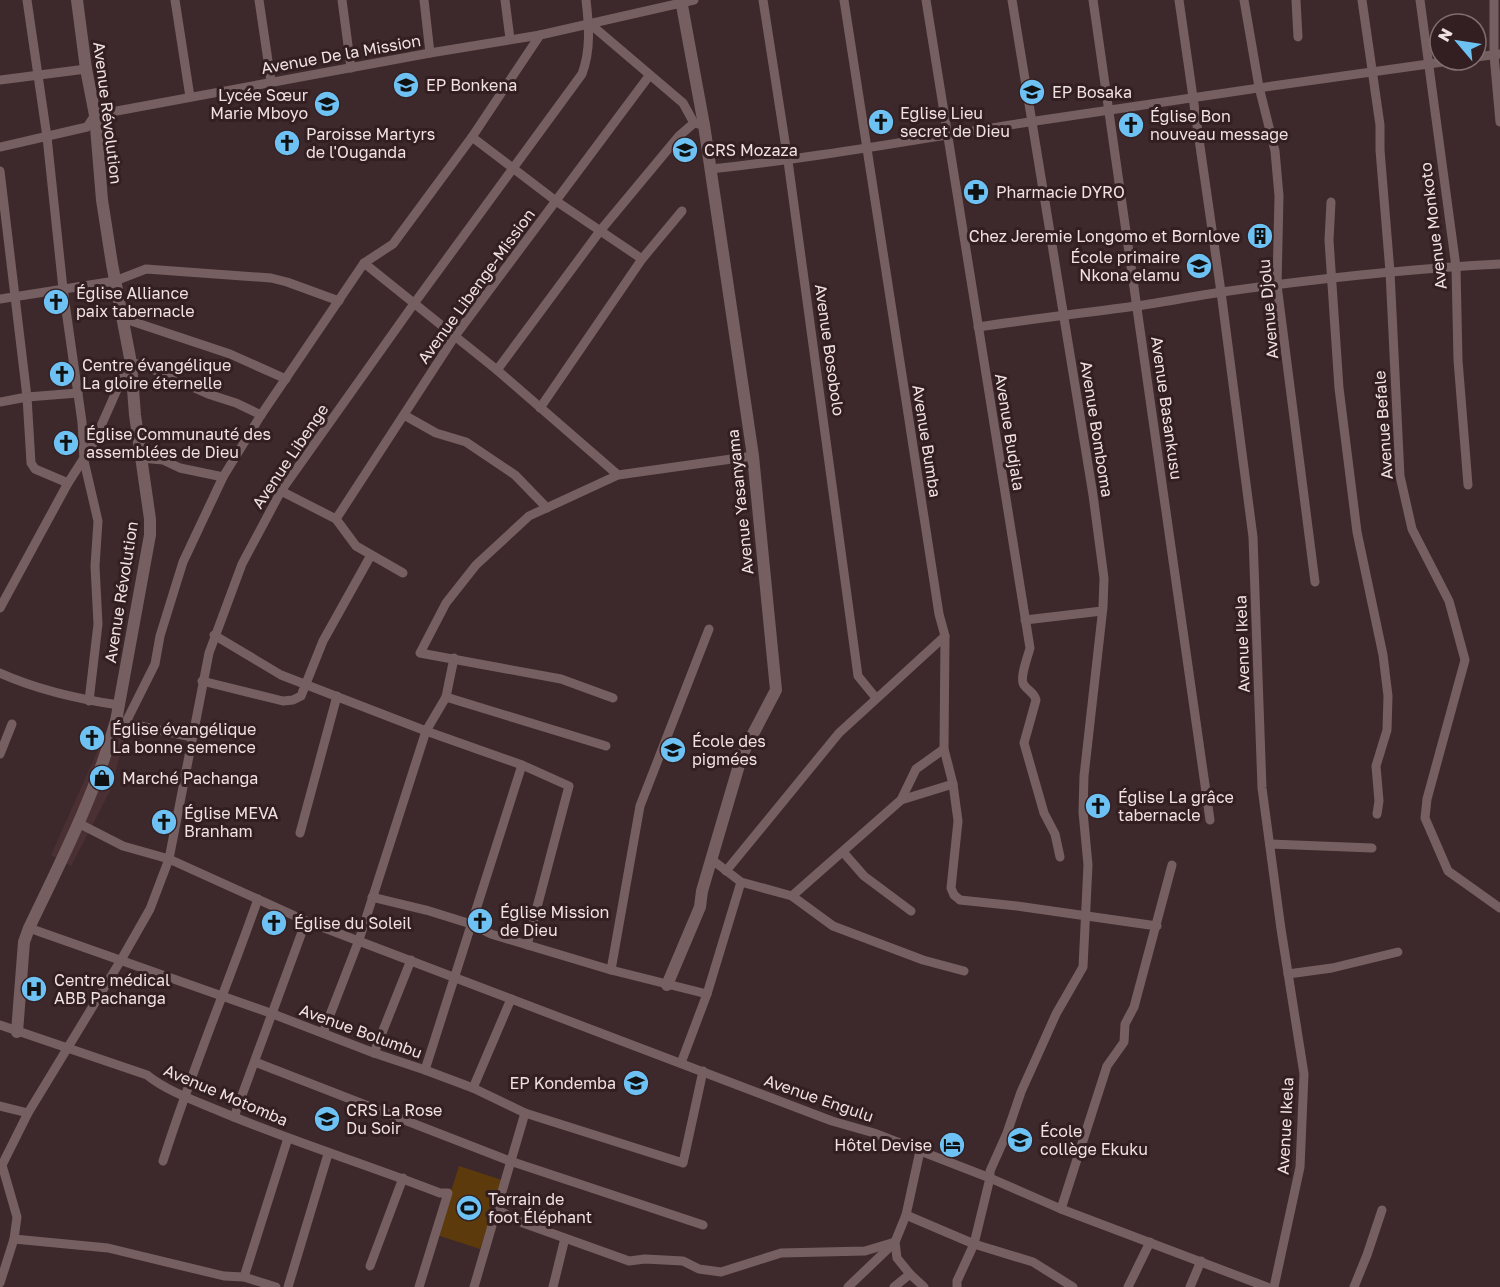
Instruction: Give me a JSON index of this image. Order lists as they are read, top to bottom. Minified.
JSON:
{"streets":{"street":["Avenue De la Mission","Avenue Révolution","Avenue Monkoto","Avenue Libenge-Mission","Avenue Djolu","Avenue Bosobolo","Avenue Basankusu","Avenue Befale","Avenue Bomboma","Avenue Budjala","Avenue Bumba","Avenue Libenge","Avenue Yasanyama","Avenue Ikela","Avenue Bolumbu","Avenue Motomba","Avenue Engulu"]},"crossings":[["Avenue De la Mission","Avenue Révolution"],["Avenue De la Mission","Avenue Libenge"],["Avenue De la Mission","Avenue Yasanyama"],["Avenue Révolution","Avenue Bolumbu"],["Avenue Révolution","Avenue Motomba"],["Avenue Révolution","Avenue Engulu"],["Avenue Bomboma","Avenue Bumba"],["Avenue Bomboma","Avenue Engulu"],["Avenue Libenge","Avenue Bolumbu"],["Avenue Libenge","Avenue Motomba"],["Avenue Libenge","Avenue Engulu"],["Avenue Ikela","Avenue Engulu"],["Avenue Bolumbu","Avenue Engulu"]],"places":{"school or university":["EP Bonkena","EP Bosaka","Lycée Sœur Marie Mboyo","CRS Mozaza","École primaire Nkona elamu","École des pigmées","EP Kondemba","CRS La Rose Du Soir","École collège Ekuku"],"church":["Eglise Lieu secret de Dieu","Église Bon nouveau message","Paroisse Martyrs de l'Ouganda","Église Alliance paix tabernacle","Centre évangélique La gloire éternelle","Église Communauté des assemblées de Dieu","Église évangélique La bonne semence","Église La grâce tabernacle","Église MEVA Branham","Église Mission de Dieu","Église du Soleil"],"pharmacy":["Pharmacie DYRO"],"building":["Chez Jeremie Longomo et Bornlove"],"shop":["Marché Pachanga"],"hospital":["Centre médical ABB Pachanga"],"hotel":["Hôtel Devise"],"sports":["Terrain de foot Éléphant"]},"north":"top left"}
